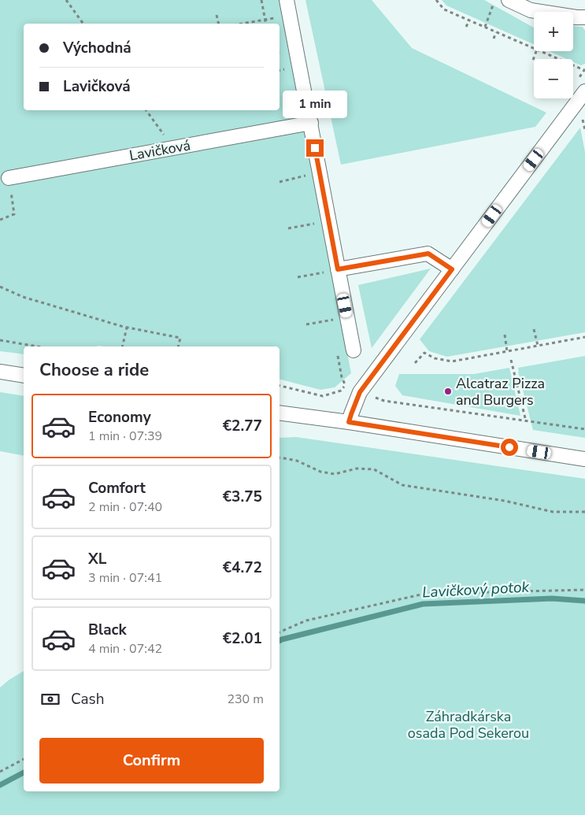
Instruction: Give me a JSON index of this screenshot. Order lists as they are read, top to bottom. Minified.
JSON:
{"streets":{"street":["Lavičková"]},"water":["Lavičkový potok"],"parks":["Záhradkárska osada Pod Sekerou"],"places":["Alcatraz Pizza and Burgers"],"page":{"map_buttons":["+","−"],"banner":["Východná","Lavičková"],"bubble":"1 min","heading":"Choose a ride","list":[{"name":"Economy","note":"1 min · 07:39","value":"€2.77"},{"name":"Comfort","note":"2 min · 07:40","value":"€3.75"},{"name":"XL","note":"3 min · 07:41","value":"€4.72"},{"name":"Black","note":"4 min · 07:42","value":"€2.01"}],"pay":["Cash","230 m"],"buttons":"Confirm"}}
